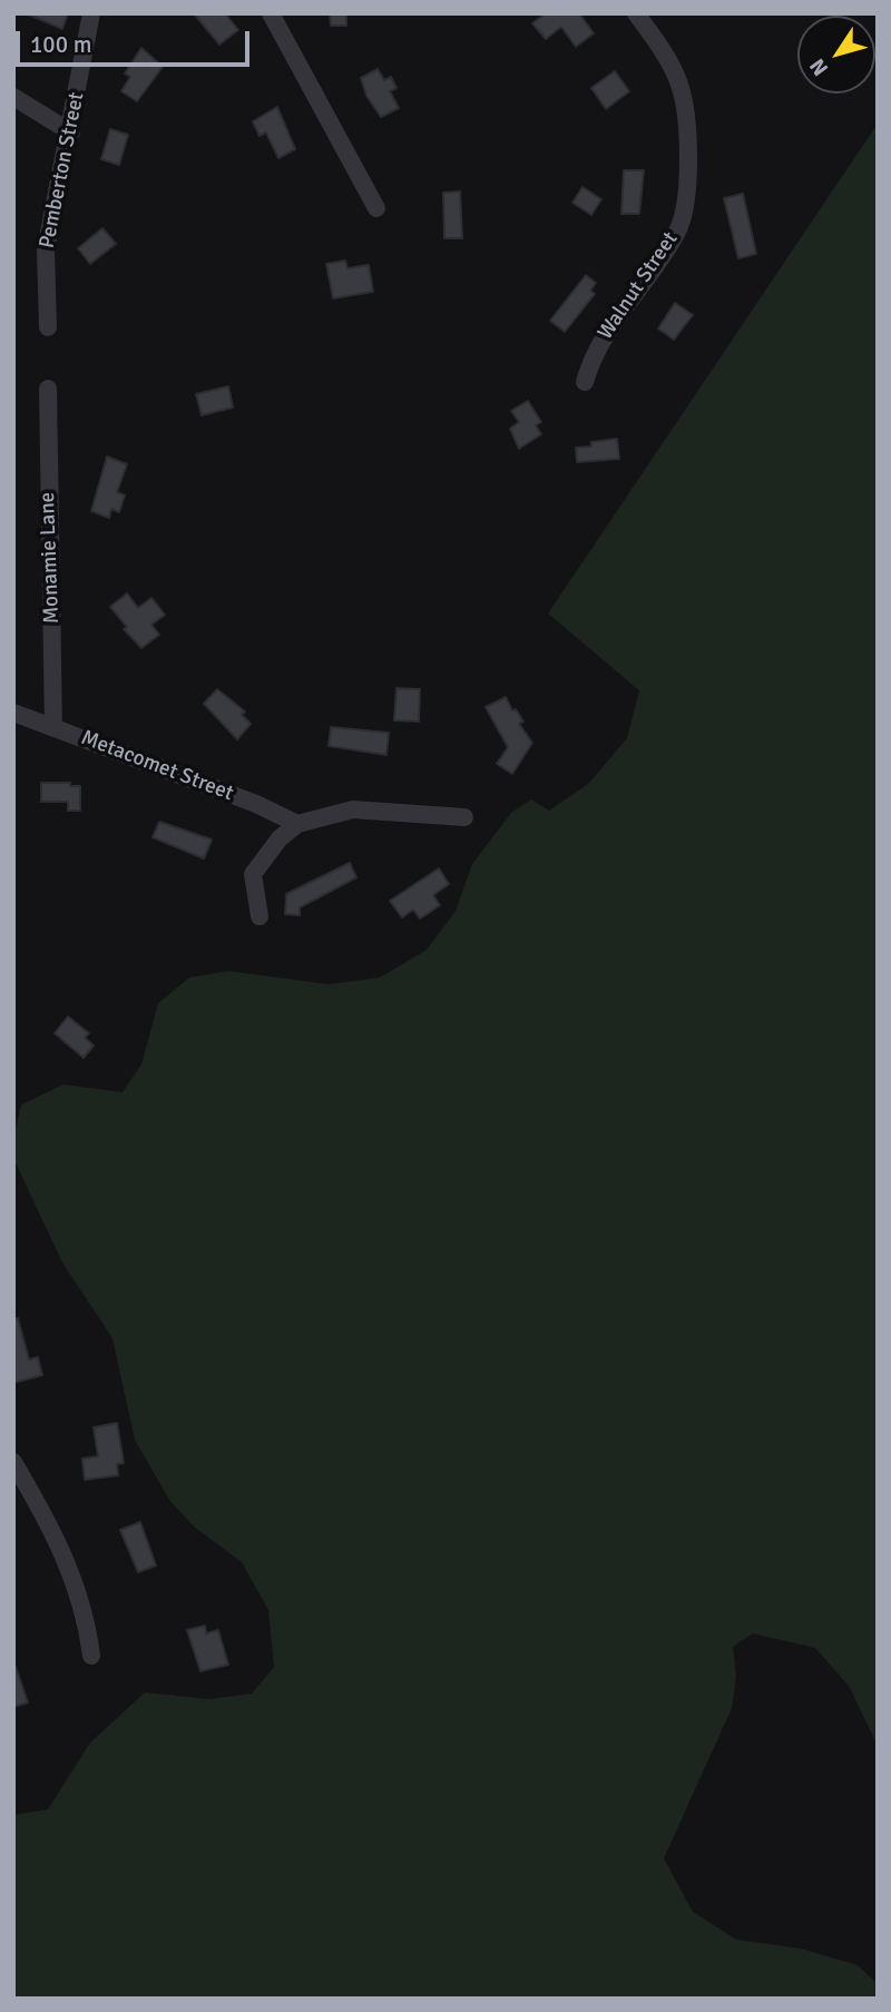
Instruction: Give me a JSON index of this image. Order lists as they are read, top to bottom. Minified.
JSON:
{"streets":{"street":["Pemberton Street","Walnut Street","Monamie Lane","Metacomet Street"]},"crossings":[["Monamie Lane","Metacomet Street"]],"scale_bar":"100 m","north":"bottom left"}
